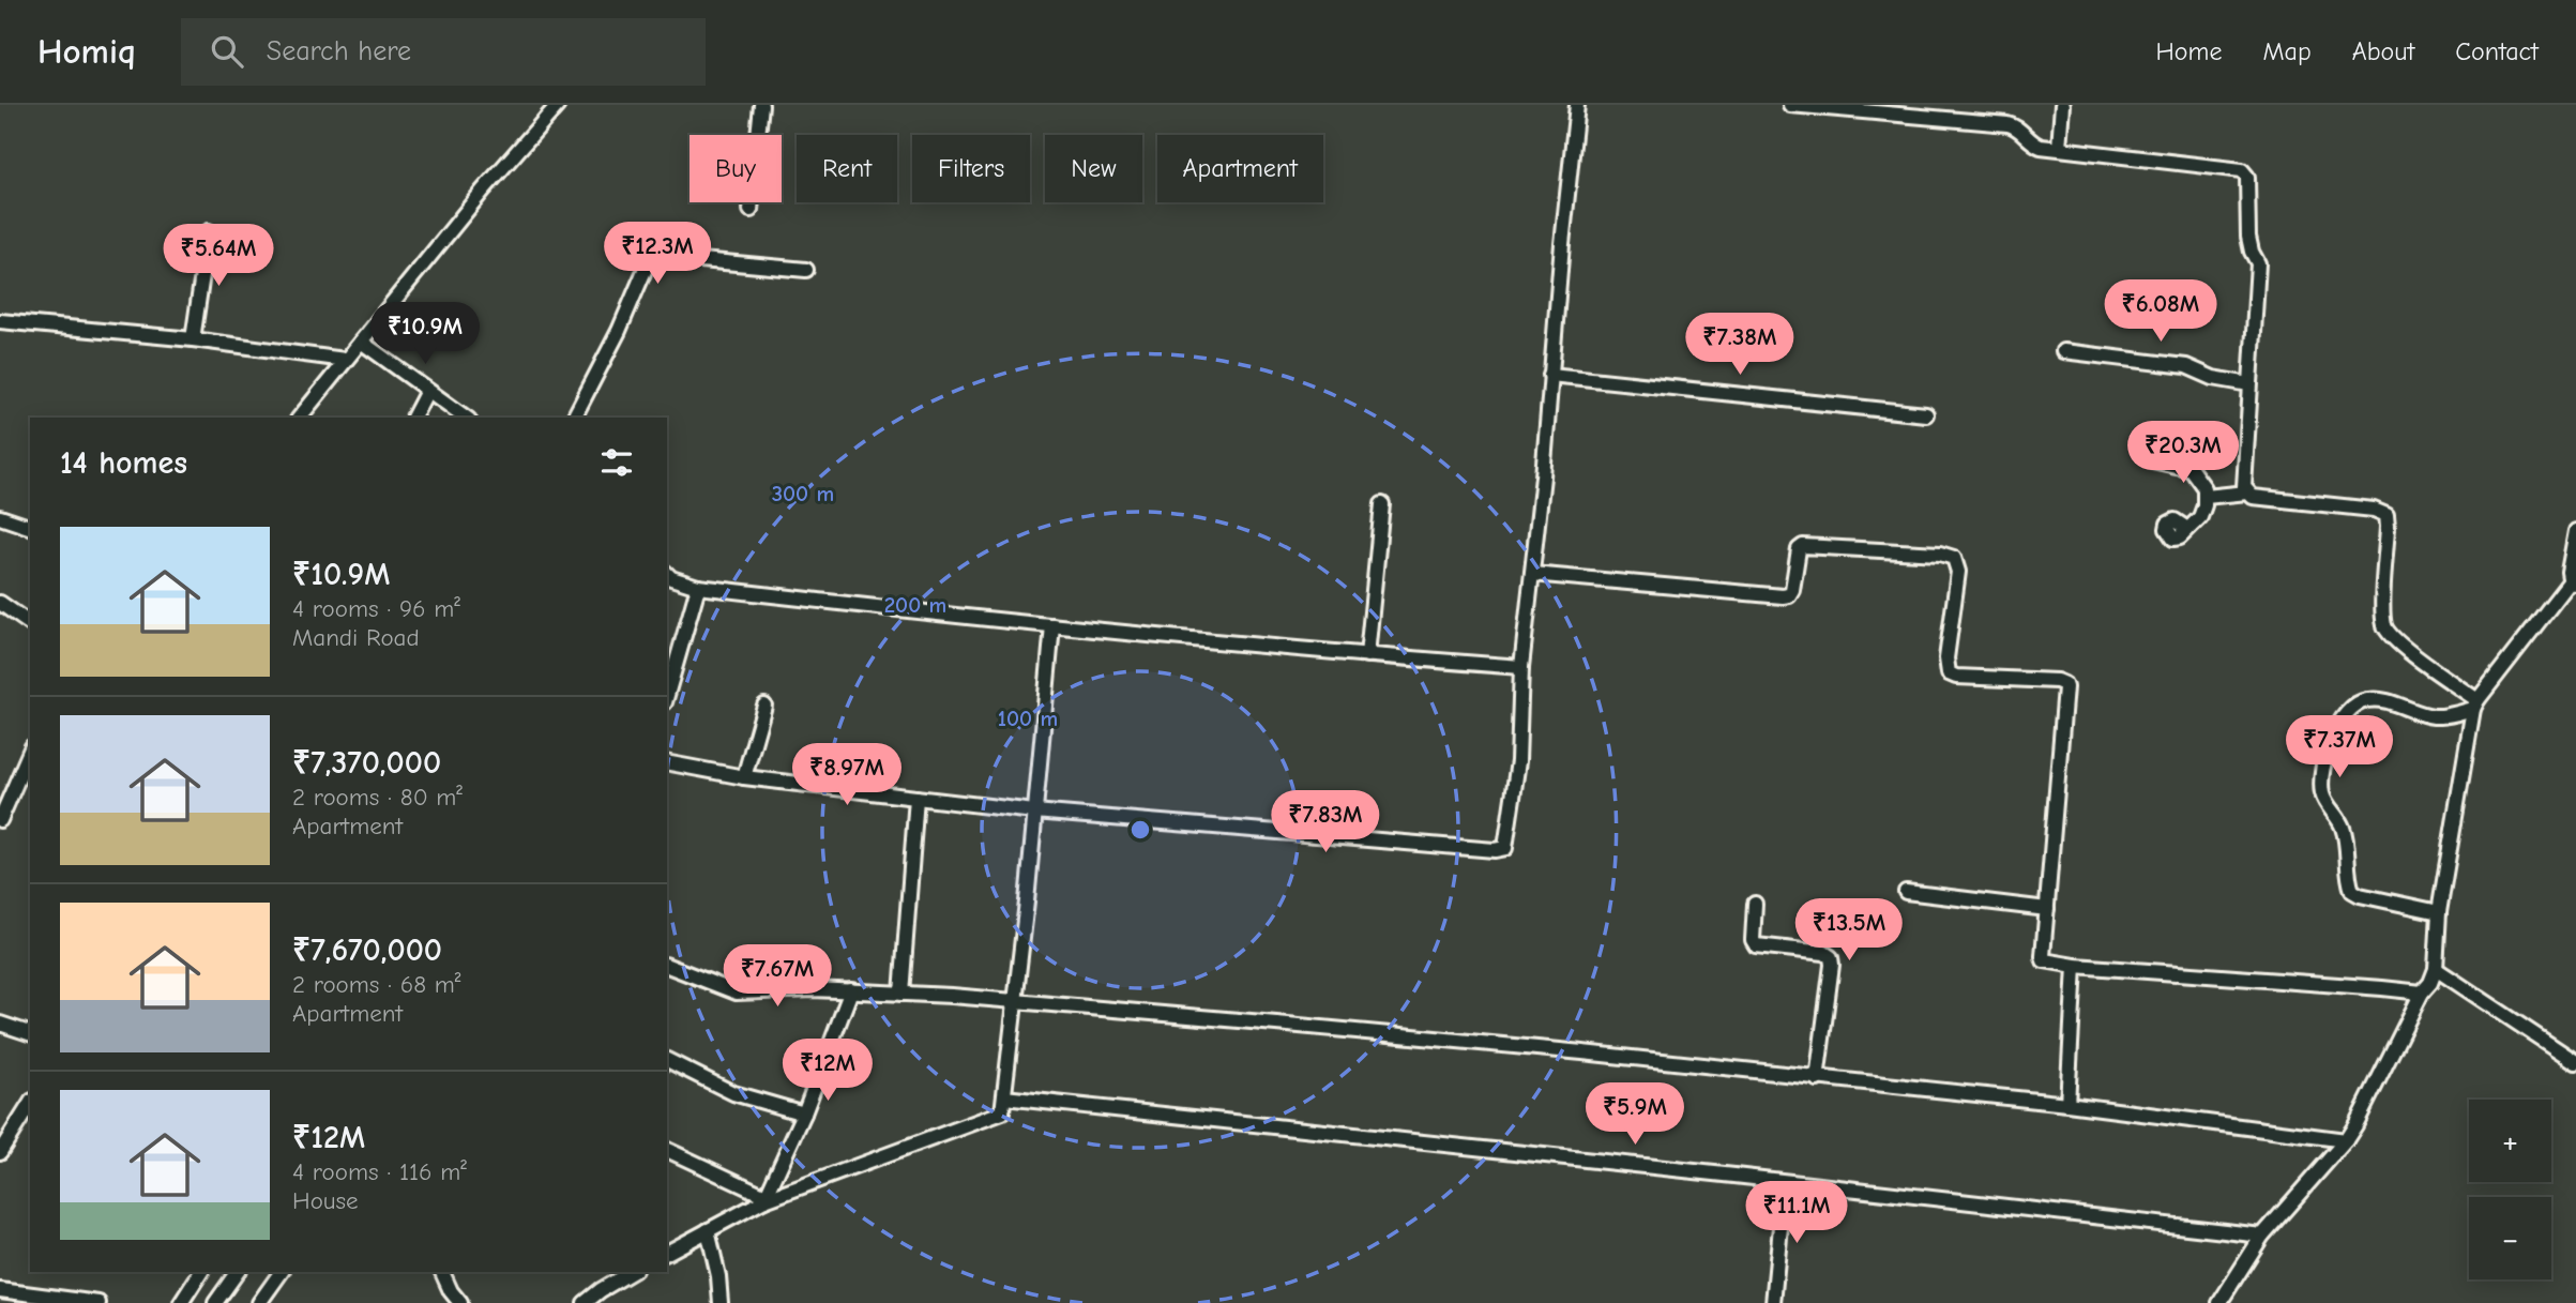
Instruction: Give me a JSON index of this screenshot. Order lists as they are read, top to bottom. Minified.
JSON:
{"page":{"header":"Homiq","search":"Search here","nav":["Home","Map","About","Contact"],"chip":["Buy","Rent","Filters","New","Apartment"],"price":["₹12.3M","₹5.64M","₹6.08M","₹10.9M","₹7.38M","₹20.3M","₹7.37M","₹8.97M","₹7.83M","₹13.5M","₹7.67M","₹12M","₹5.9M","₹11.1M"],"heading":"14 homes","list":[{"name":"₹10.9M","note":"4 rooms · 96 m² · Mandi Road"},{"name":"₹7,370,000","note":"2 rooms · 80 m² · Apartment"},{"name":"₹7,670,000","note":"2 rooms · 68 m² · Apartment"},{"name":"₹12M","note":"4 rooms · 116 m² · House"}],"map_buttons":["+","−"]},"rings":["300 m","200 m","100 m"]}
